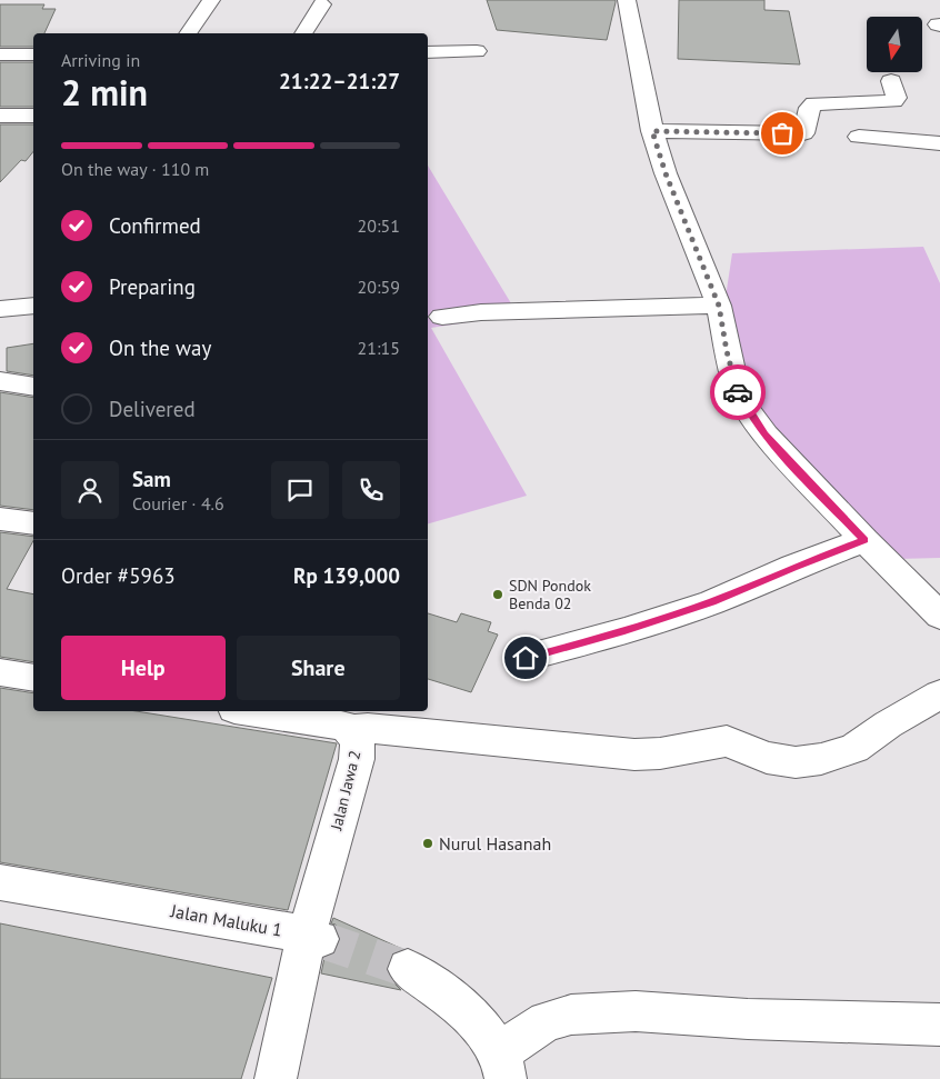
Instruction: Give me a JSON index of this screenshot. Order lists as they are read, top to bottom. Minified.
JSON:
{"streets":{"street":["Jalan Jawa 2","Jalan Maluku 1"]},"crossings":[["Jalan Jawa 2","Jalan Maluku 1"]],"places":["SDN Pondok Benda 02","Nurul Hasanah"],"north":"bottom","page":{"heading":["2 min","Arriving in","21:22–21:27"],"panel":["Sam","Courier · 4.6","Order #5963","Rp 139,000"],"bar":"On the way · 110 m","list":[["Confirmed","20:51"],["Preparing","20:59"],["On the way","21:15"],"Delivered"],"buttons":["Help","Share"]}}
